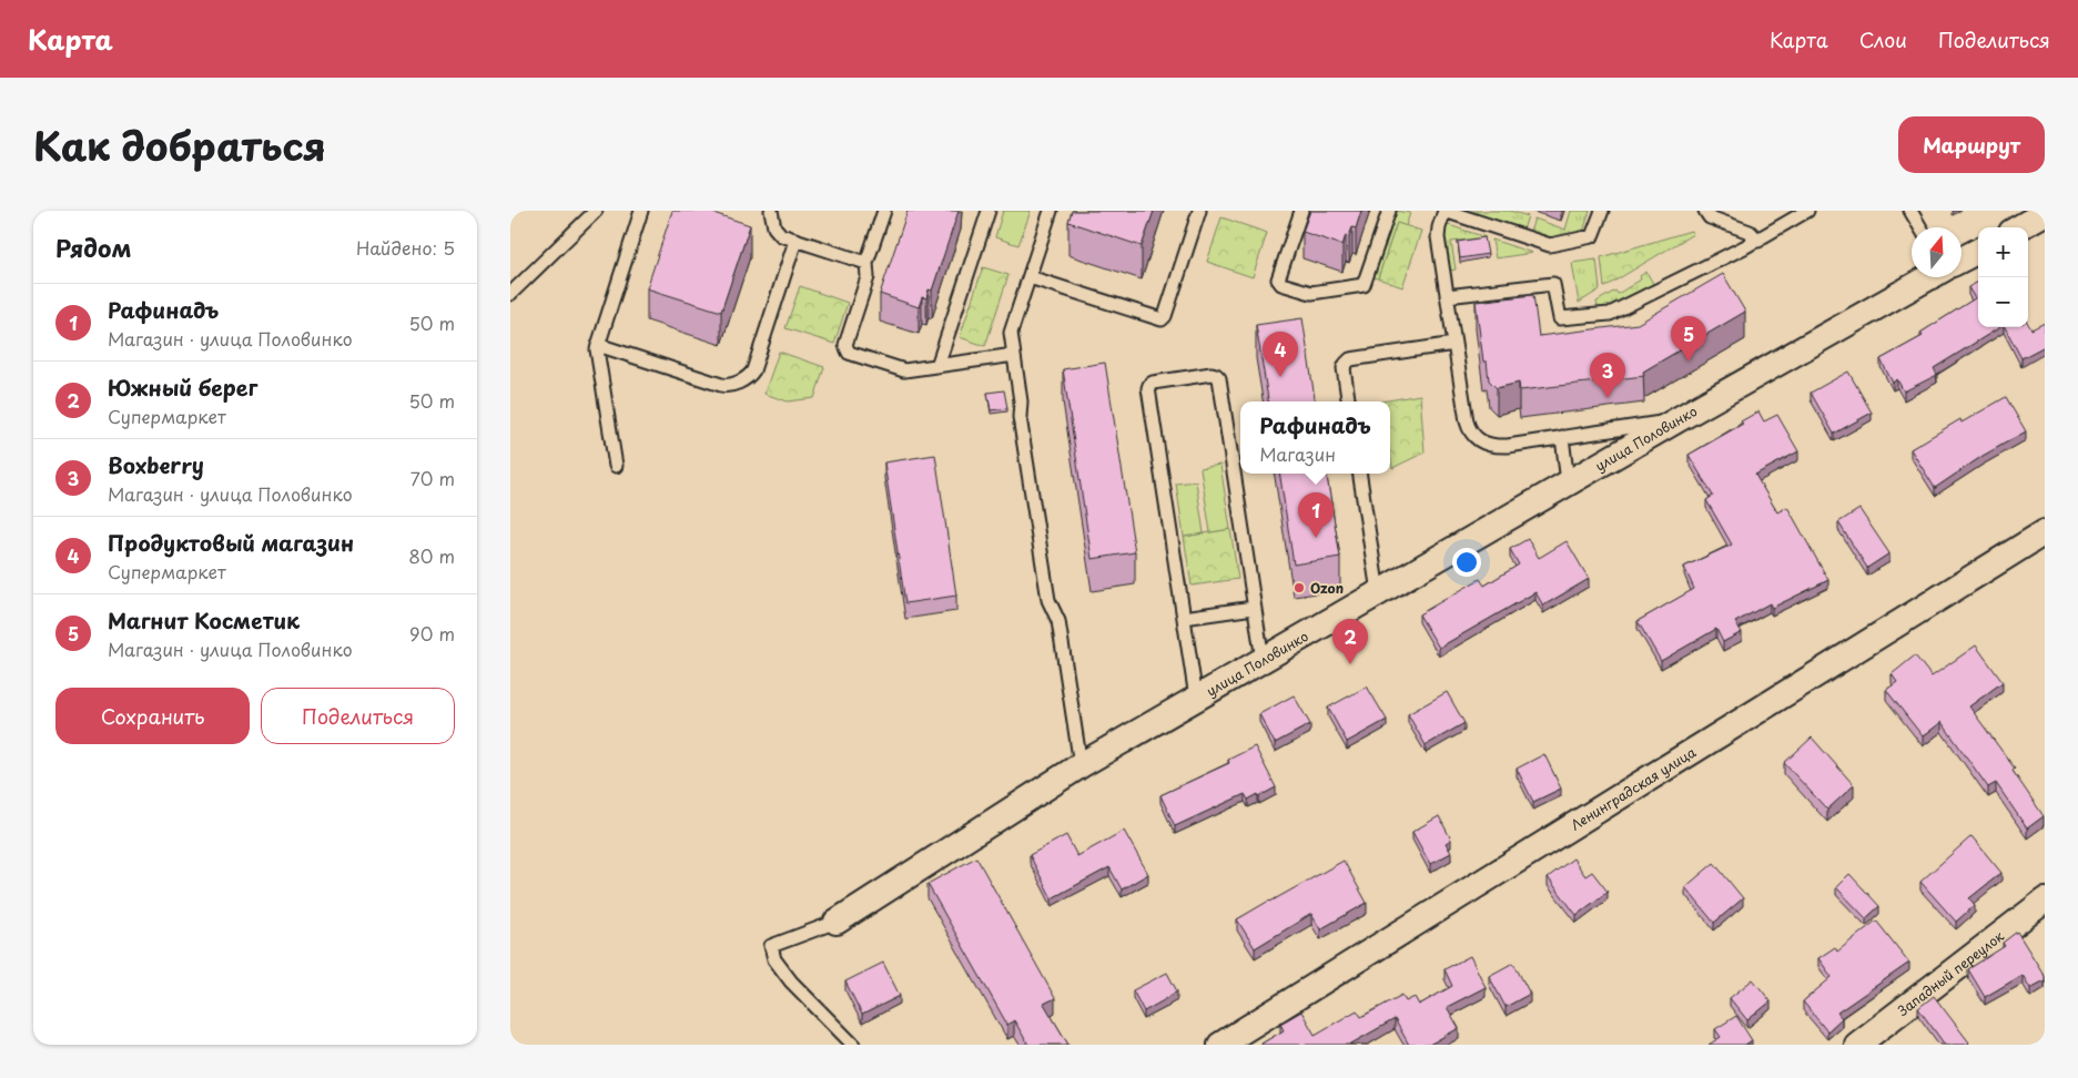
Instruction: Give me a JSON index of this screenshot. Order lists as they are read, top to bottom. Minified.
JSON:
{"streets":{"street":["улица Половинко","Ленинградская улица","Западный переулок"]},"places":["Ozon"],"north":"top","page":{"header":"Карта","nav":["Карта","Слои","Поделиться"],"title":"Как добраться","buttons":["Маршрут",["Сохранить","Поделиться"]],"heading":["Рядом","Найдено: 5"],"map_buttons":["+","−"],"list":[{"mark":"1","name":"Рафинадъ","note":"Магазин · улица Половинко","value":"50 m"},{"mark":"2","name":"Южный берег","note":"Супермаркет","value":"50 m"},{"mark":"3","name":"Boxberry","note":"Магазин · улица Половинко","value":"70 m"},{"mark":"4","name":"Продуктовый магазин","note":"Супермаркет","value":"80 m"},{"mark":"5","name":"Магнит Косметик","note":"Магазин · улица Половинко","value":"90 m"}],"pins":["5","4","3","1","2"],"popup":["Рафинадъ","Магазин"]}}
